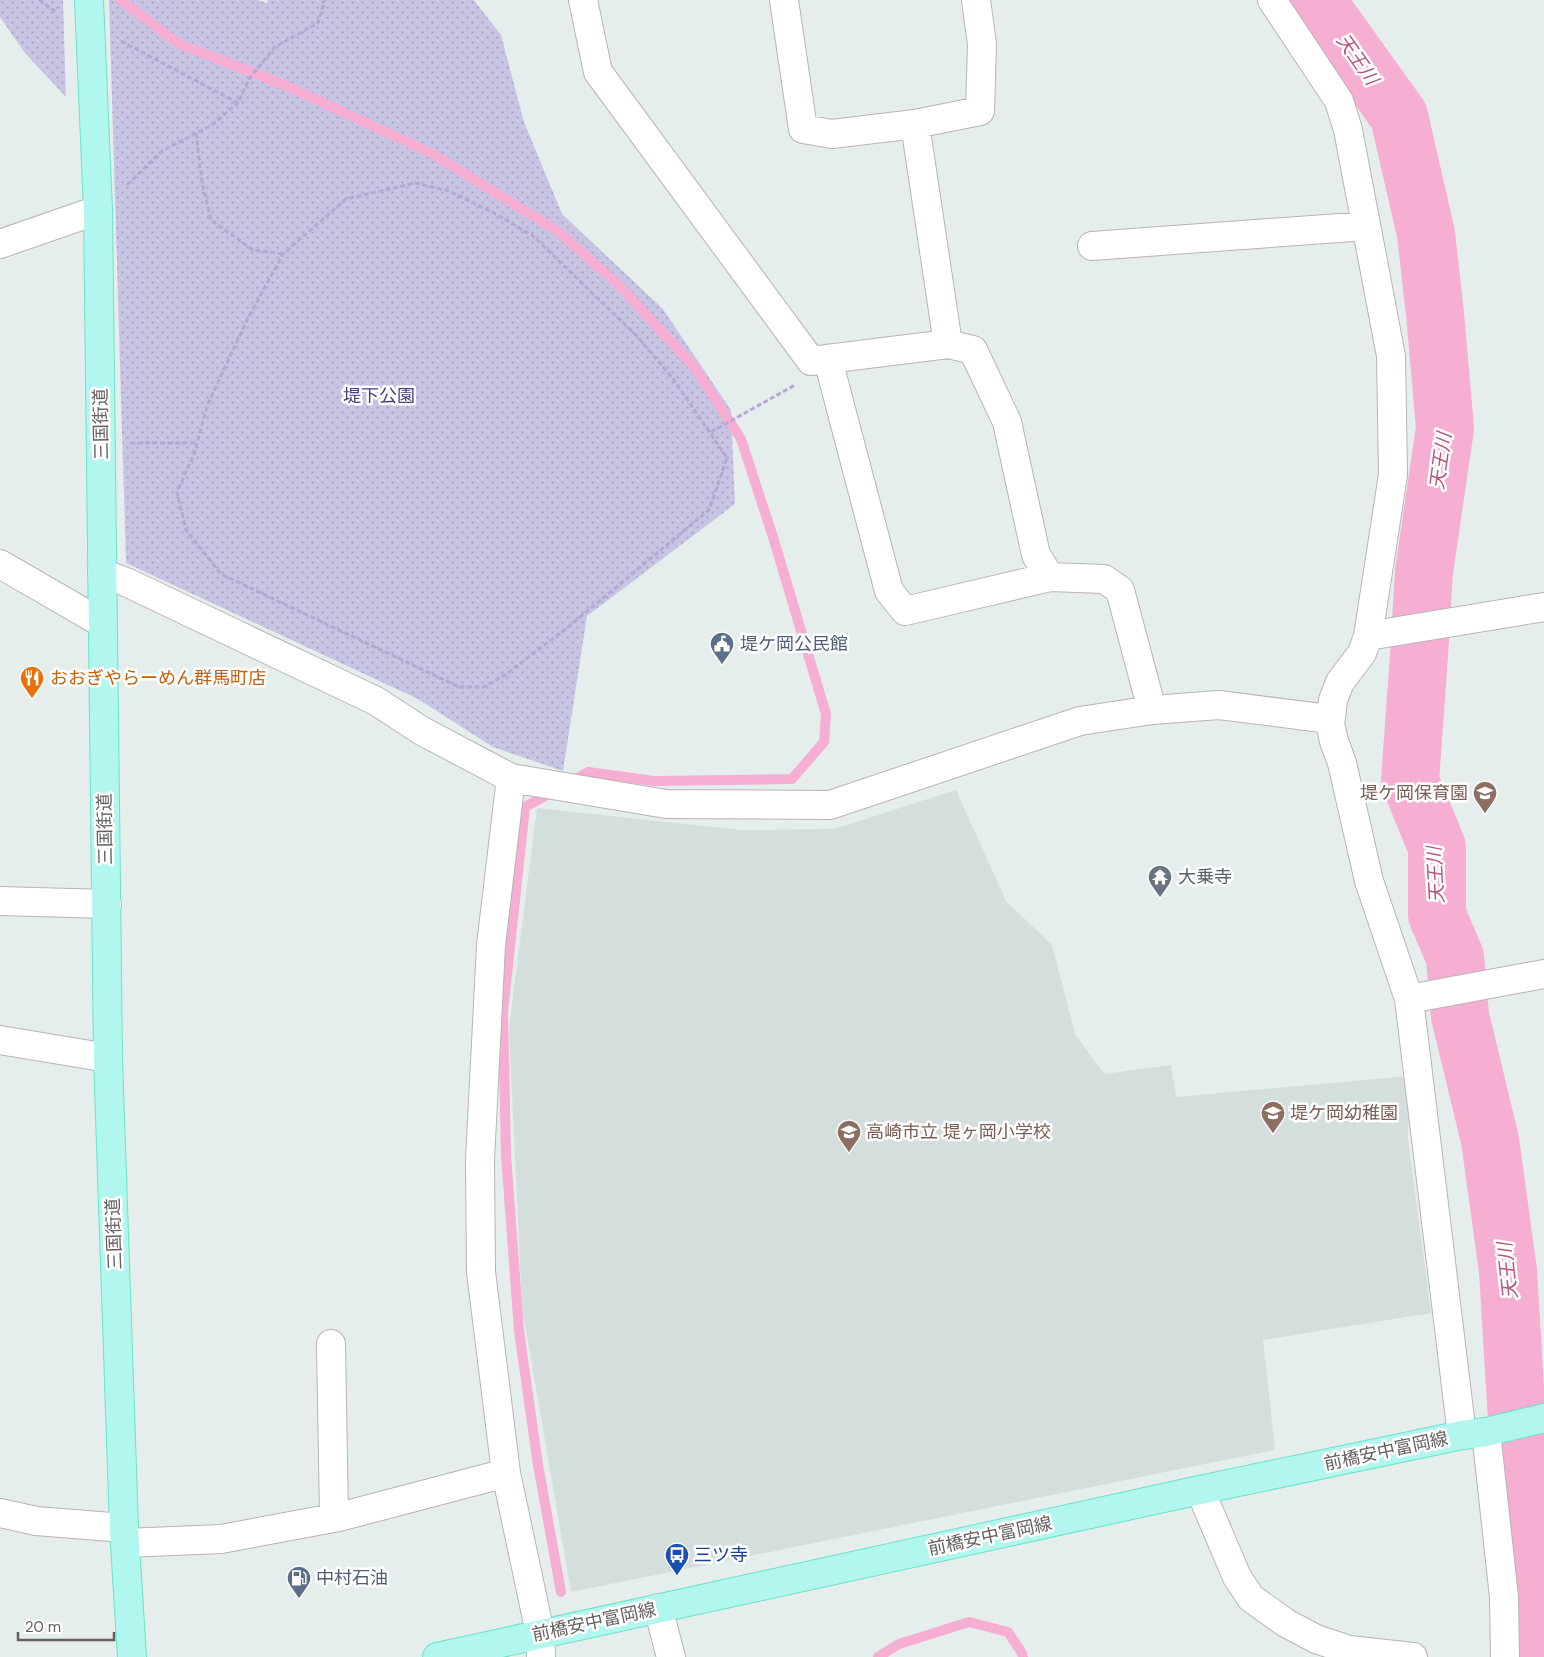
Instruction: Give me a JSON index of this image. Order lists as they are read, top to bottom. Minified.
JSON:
{"streets":{"main road":["三国街道","前橋安中富岡線"]},"water":["天王川"],"parks":["堤下公園"],"places":{"public building":["堤ケ岡公民館"],"restaurant":["おおぎやらーめん群馬町店"],"school or university":["堤ケ岡保育園","堤ケ岡幼稚園","高崎市立 堤ヶ岡小学校"],"temple":["大乗寺"],"bus stop":["三ツ寺"],"fuel station":["中村石油"]},"scale_bar":"20 m"}
